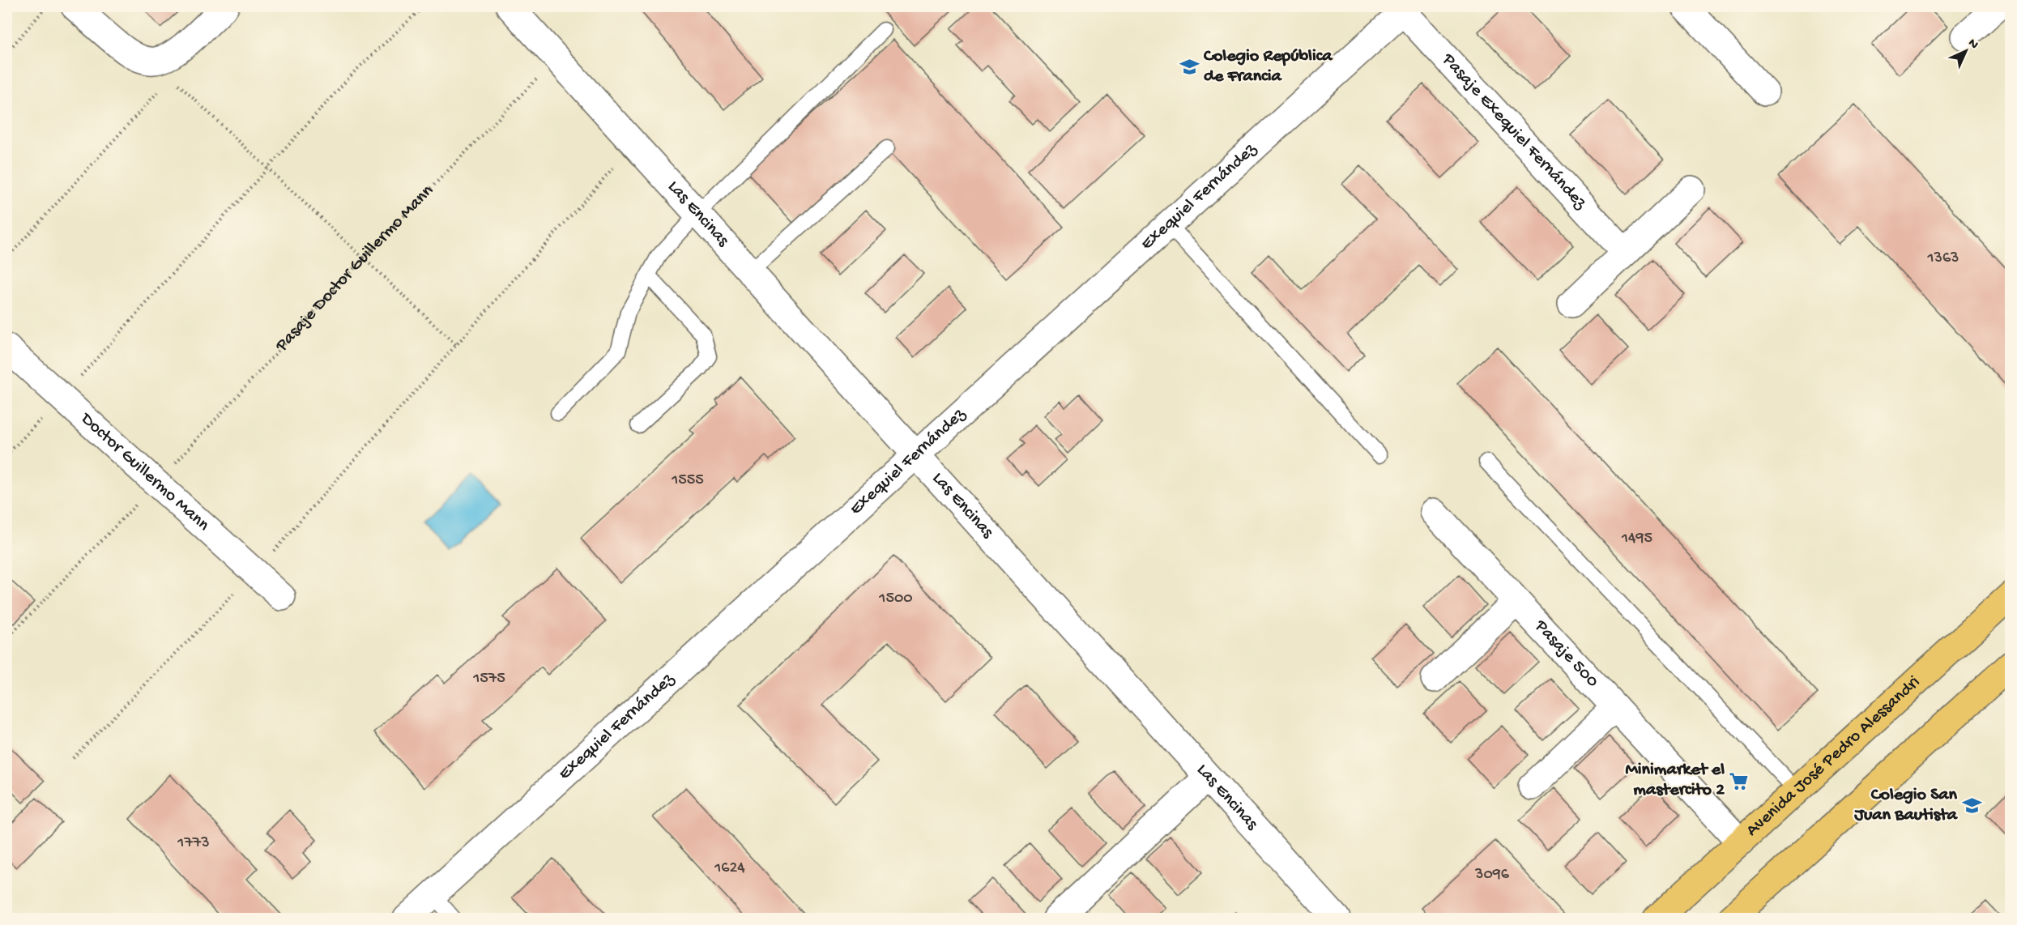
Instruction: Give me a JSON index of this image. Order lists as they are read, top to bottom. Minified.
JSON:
{"streets":{"main road":["Avenida José Pedro Alessandri"],"street":["Pasaje Exequiel Fernández","Exequiel Fernández","Las Encinas","Doctor Guillermo Mann","Pasaje 500"],"path":["Pasaje Doctor Guillermo Mann"]},"crossings":[["Pasaje Exequiel Fernández","Exequiel Fernández"],["Exequiel Fernández","Las Encinas"],["Las Encinas","Pasaje Doctor Guillermo Mann"],["Pasaje Doctor Guillermo Mann","Doctor Guillermo Mann"],["Pasaje 500","Avenida José Pedro Alessandri"]],"places":{"school or university":["Colegio República de Francia","Colegio San Juan Bautista"],"supermarket":["Minimarket el mastercito 2"]},"house_numbers":["1363","1555","1495","1500","1575","1773","1624","3096"],"north":"top right"}
